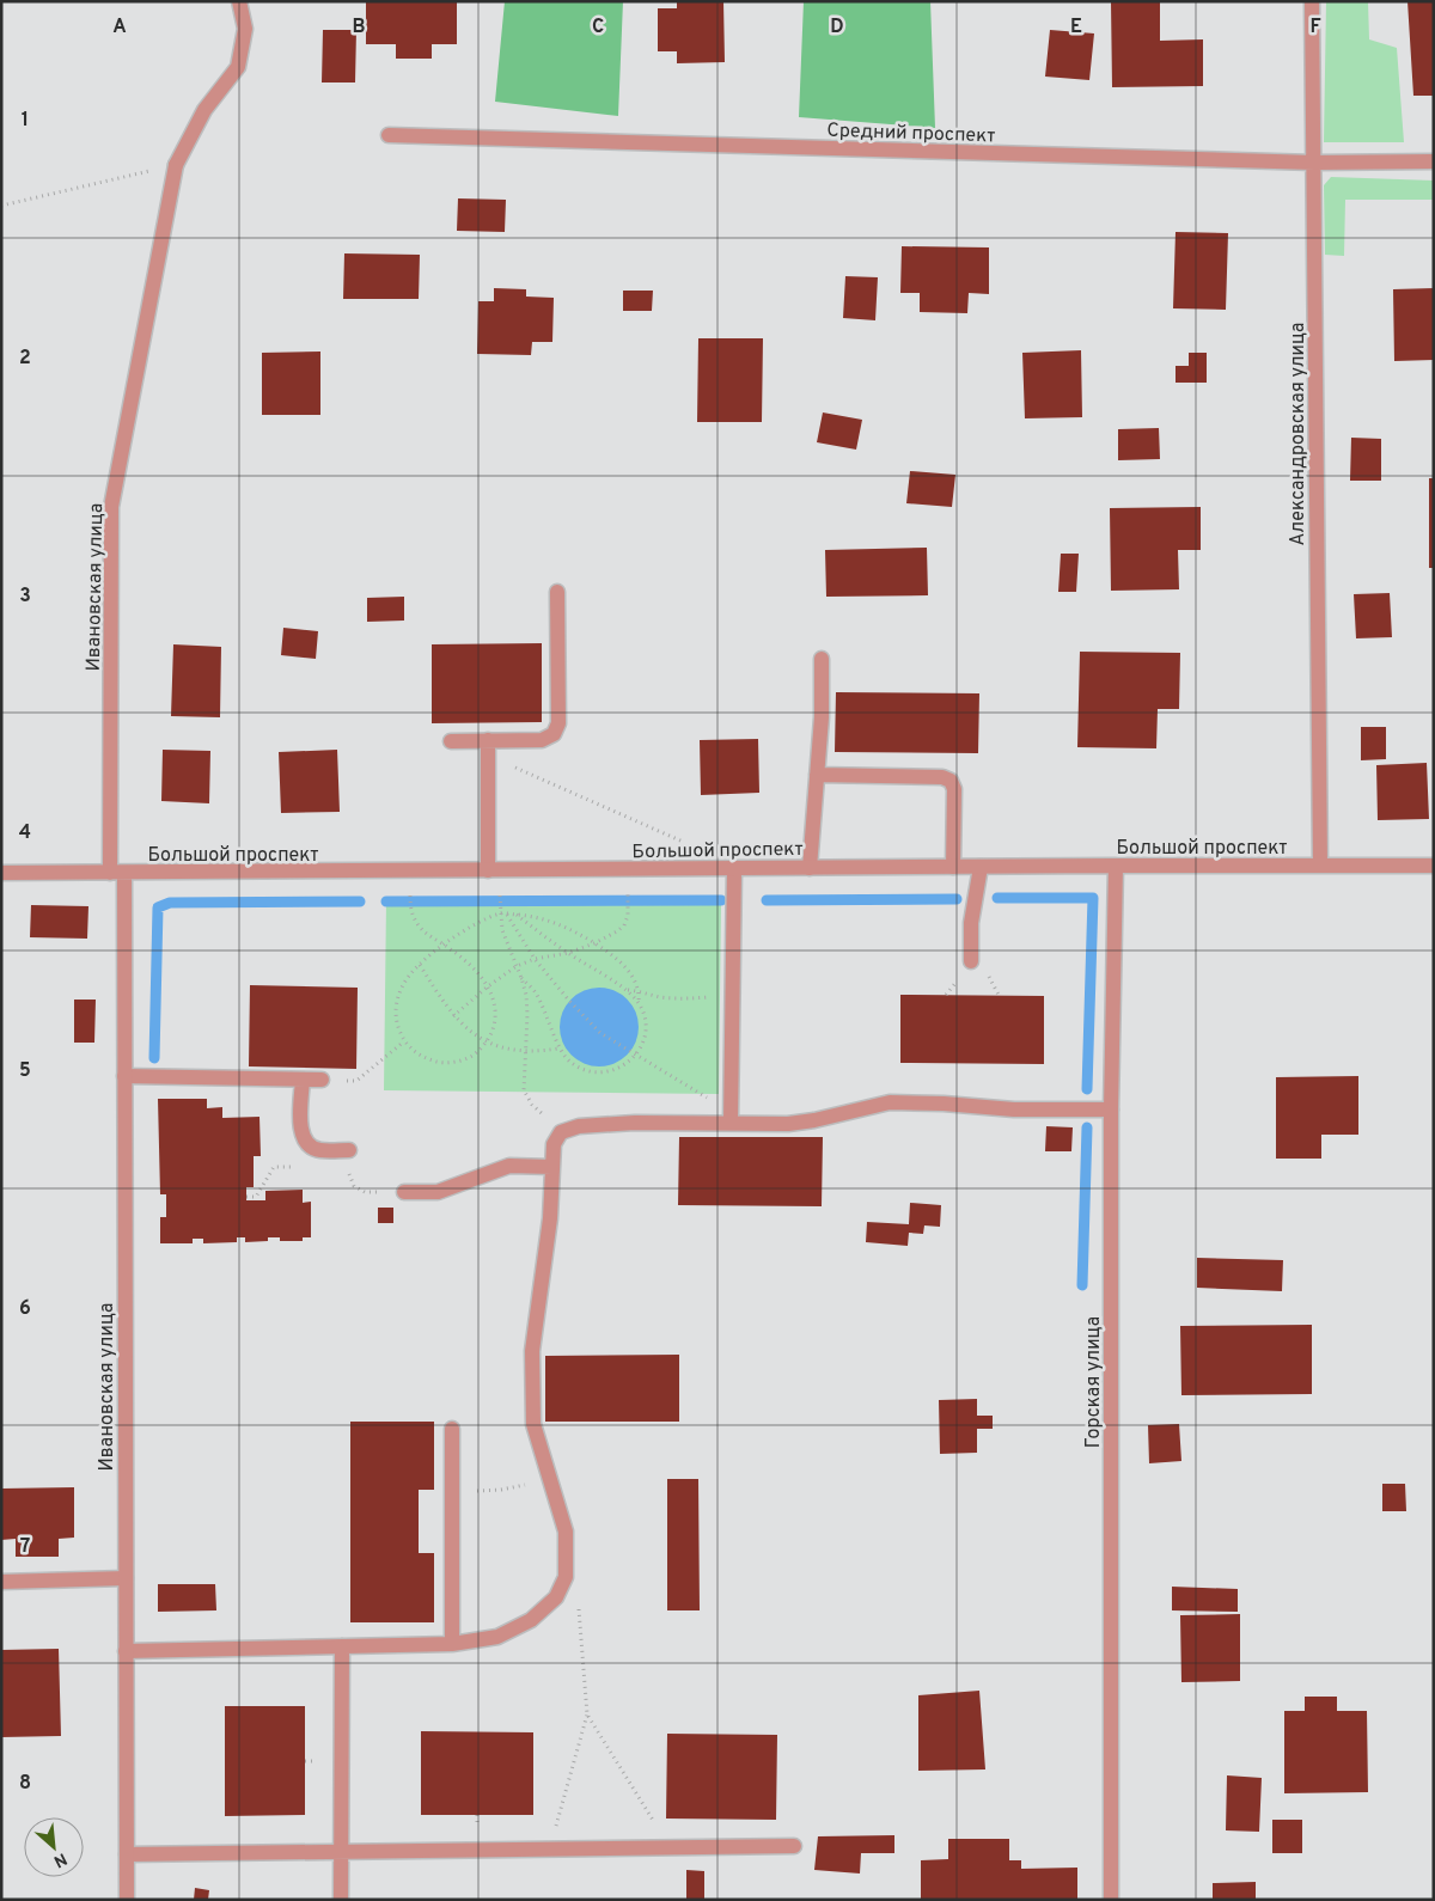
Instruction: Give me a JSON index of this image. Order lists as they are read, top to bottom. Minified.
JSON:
{"streets":{"street":["Средний проспект","Александровская улица","Ивановская улица","Большой проспект","Горская улица"]},"crossings":[["Средний проспект","Александровская улица"],["Александровская улица","Большой проспект"],["Ивановская улица","Большой проспект"],["Большой проспект","Горская улица"]],"north":"bottom right","grid":{"columns":["A","B","C","D","E","F"],"rows":["1","2","3","4","5","6","7","8"]}}
